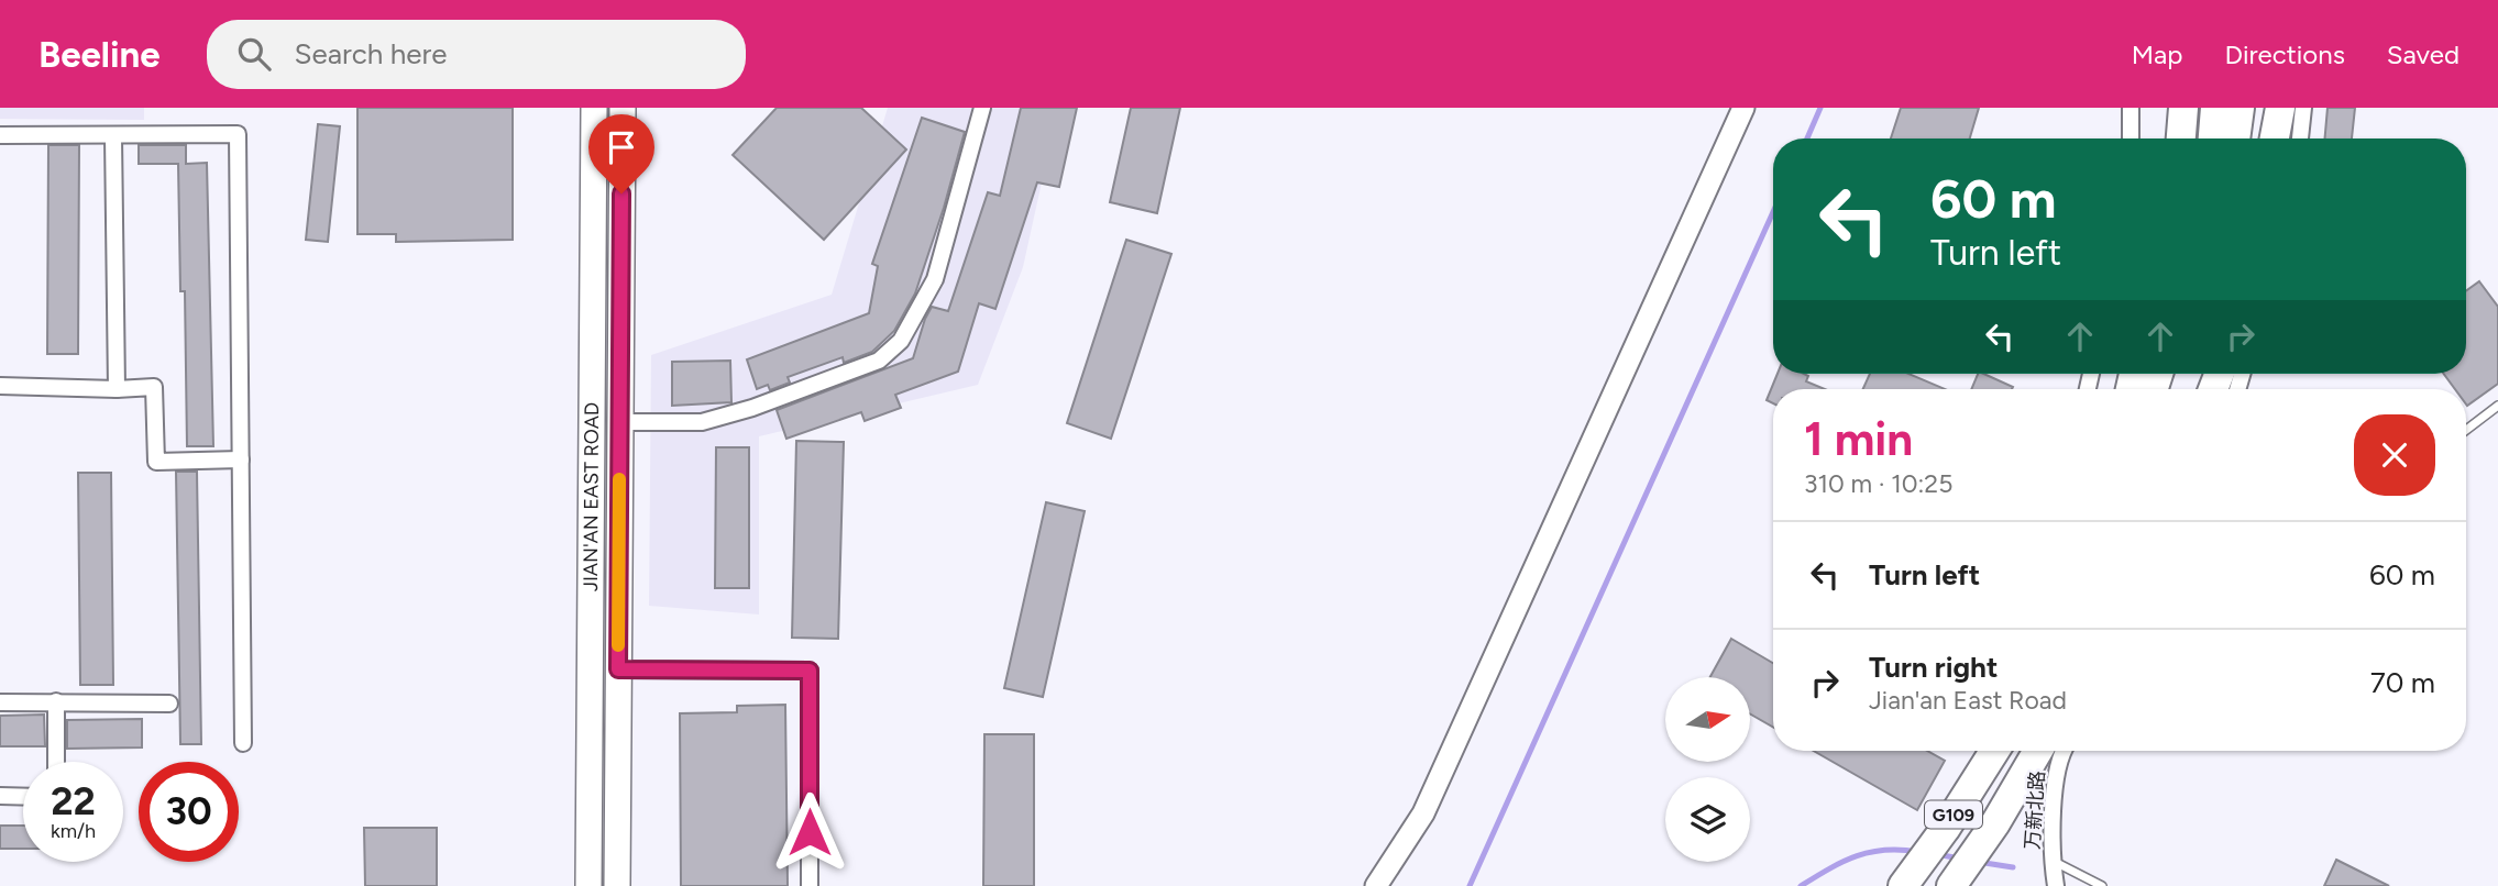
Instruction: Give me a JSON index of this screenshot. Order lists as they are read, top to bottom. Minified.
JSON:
{"streets":{"highway":["G109"],"main road":["JIAN'AN EAST ROAD"],"street":["万新北路"]},"north":"right","page":{"header":"Beeline","search":"Search here","nav":["Map","Directions","Saved"],"turn":["60 m","Turn left"],"heading":["1 min","310 m · 10:25"],"list":[{"name":"Turn left","value":"60 m"},{"name":"Turn right","note":"Jian'an East Road","value":"70 m"}],"speed":"22 km/h","limit":"30"}}
